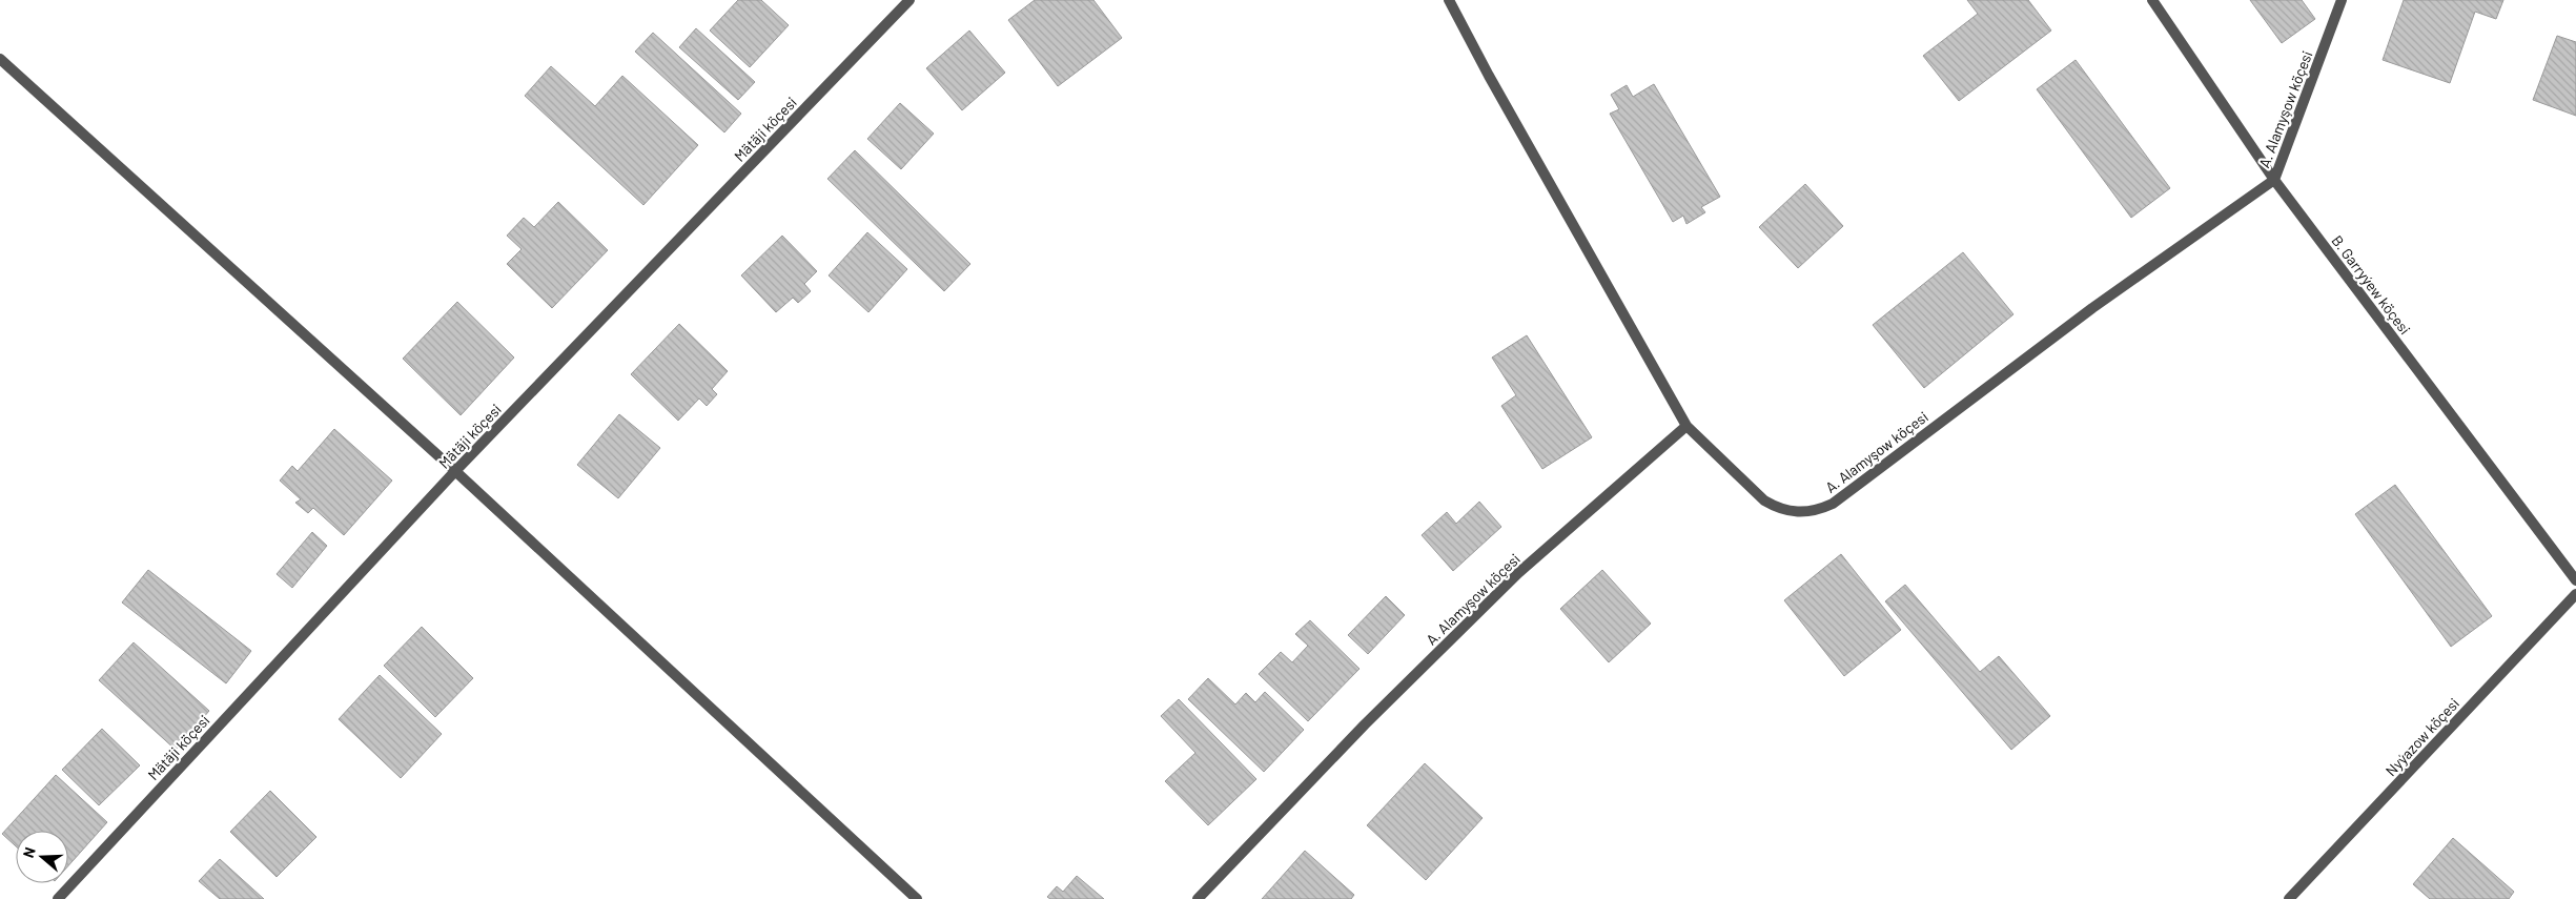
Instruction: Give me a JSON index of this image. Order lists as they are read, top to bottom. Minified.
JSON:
{"streets":{"street":["A. Alamyşow köçesi","Mätäji köçesi","B. Garryýew köçesi","Nyýazow köçesi"]},"crossings":[["A. Alamyşow köçesi","B. Garryýew köçesi"]],"north":"left"}
